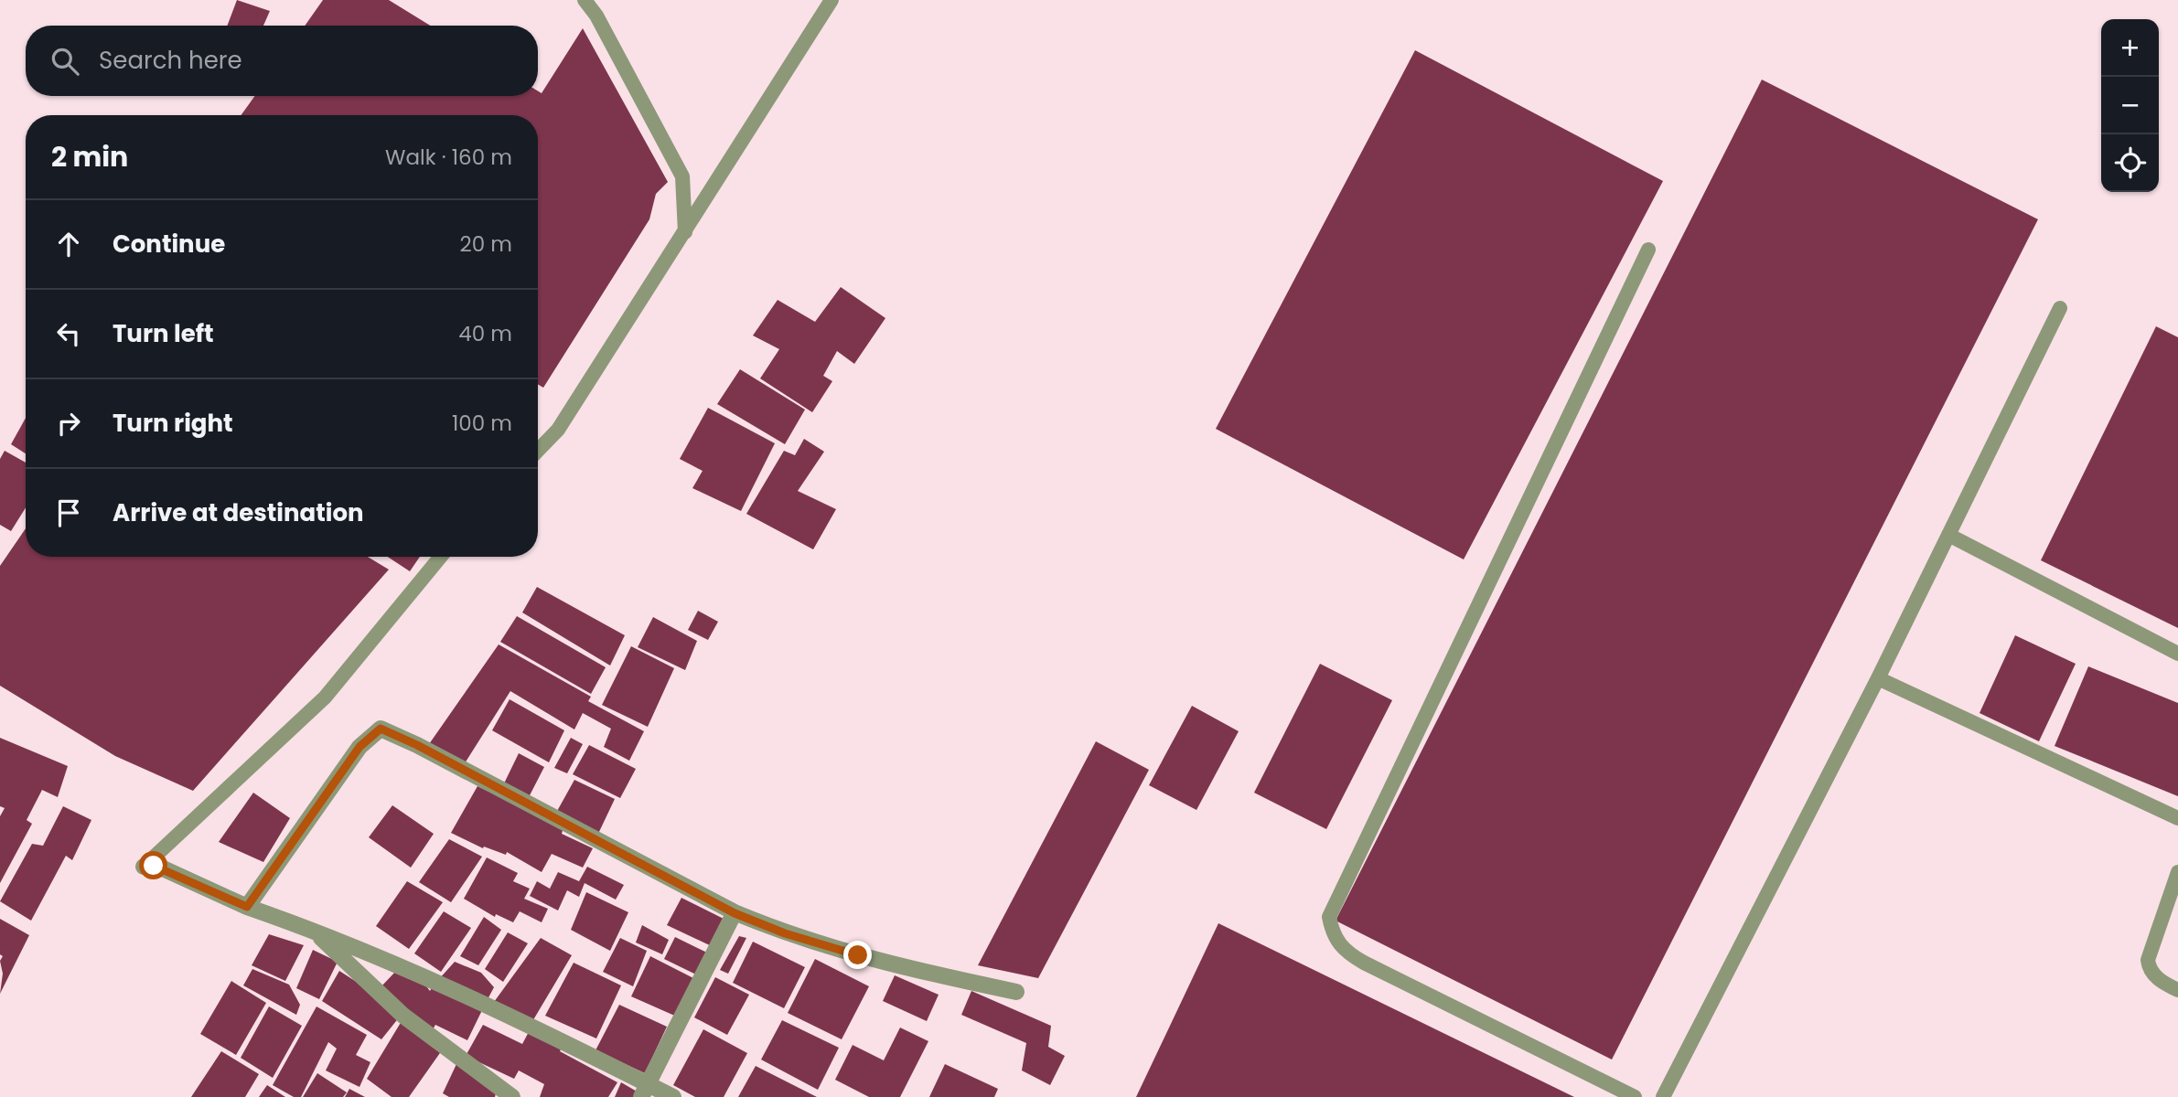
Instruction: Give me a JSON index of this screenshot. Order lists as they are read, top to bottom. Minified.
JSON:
{"page":{"map_buttons":["+","−"],"search":"Search here","heading":["2 min","Walk · 160 m"],"list":[["Continue","20 m"],["Turn left","40 m"],["Turn right","100 m"],"Arrive at destination"]}}
